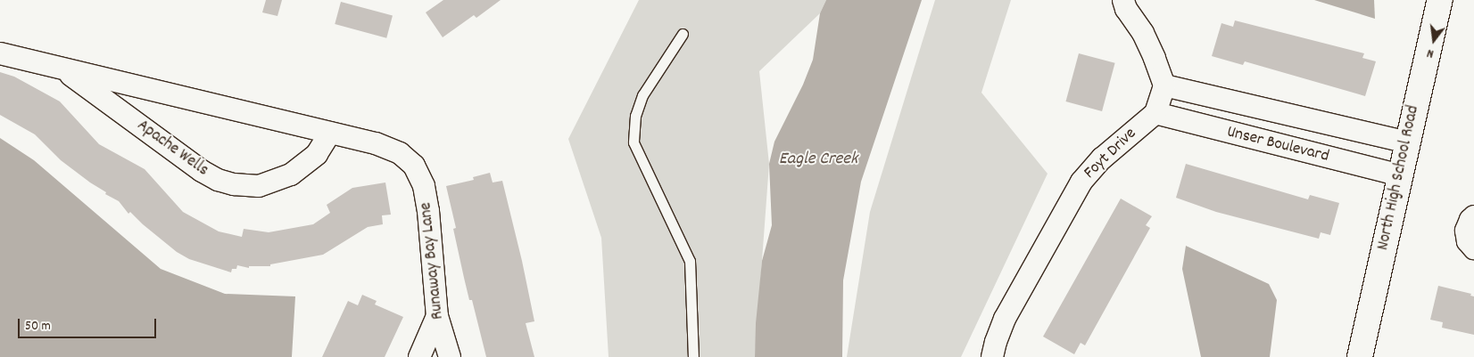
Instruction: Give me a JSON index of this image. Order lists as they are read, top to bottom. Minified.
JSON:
{"streets":{"street":["Unser Boulevard","Apache Wells","Foyt Drive","North High School Road","Runaway Bay Lane"]},"crossings":[["Unser Boulevard","Foyt Drive"],["Unser Boulevard","North High School Road"],["Apache Wells","Runaway Bay Lane"]],"water":["Eagle Creek"],"scale_bar":"50 m","north":"bottom"}
